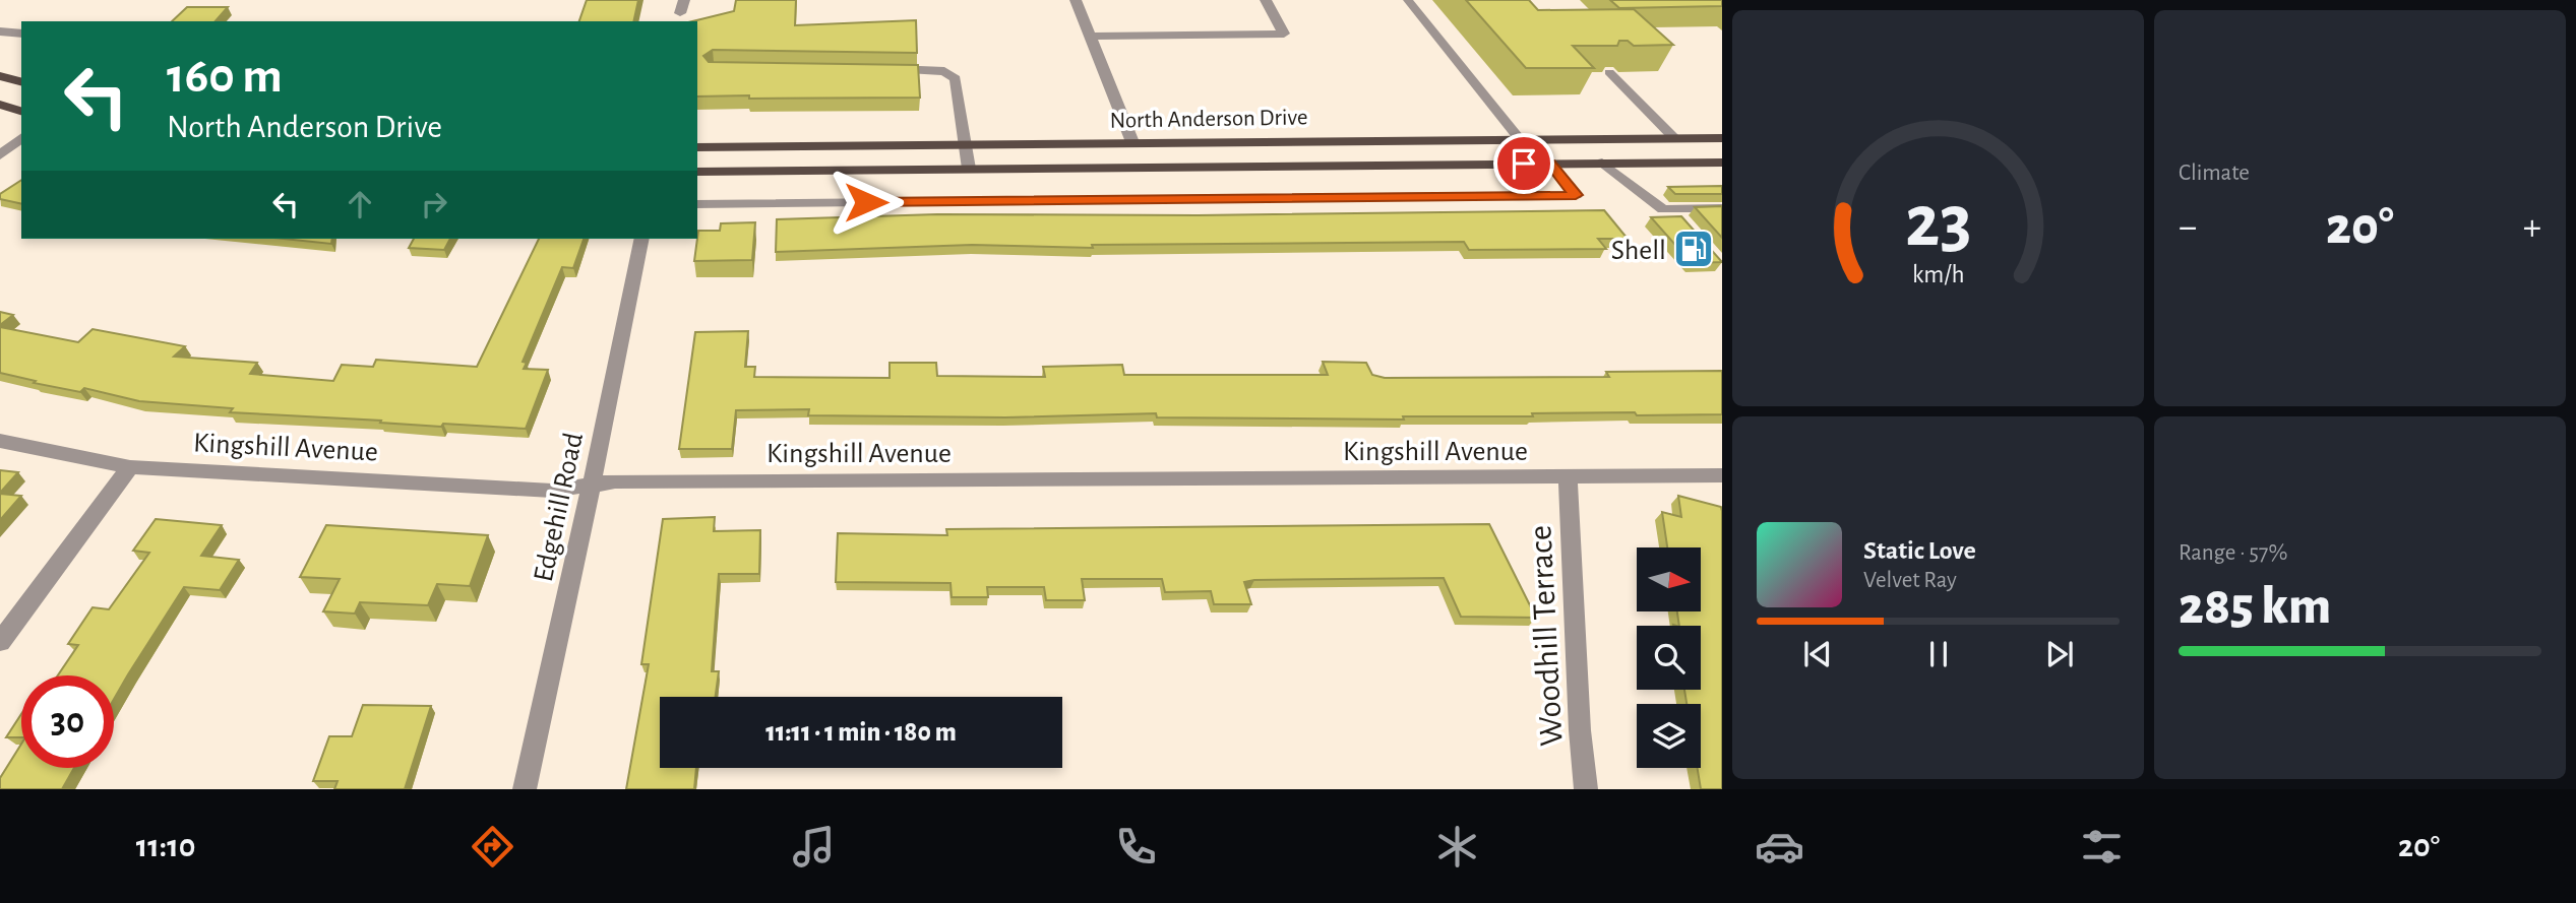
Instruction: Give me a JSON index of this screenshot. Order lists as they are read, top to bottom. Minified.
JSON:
{"streets":{"main road":["North Anderson Drive"],"street":["Kingshill Avenue","Edgehill Road","Woodhill Terrace"]},"crossings":[["Kingshill Avenue","Edgehill Road"],["Kingshill Avenue","Woodhill Terrace"]],"places":{"fuel station":["Shell"]},"north":"right","page":{"tile":["Climate",["Range · 57%","285 km"]],"turn":["160 m","North Anderson Drive"],"heat":["−","20°","+"],"song":["Static Love","Velvet Ray"],"limit":"30","trip":"11:11 · 1 min · 180 m","tabs":["11:10","20°"],"gauge":["23","km/h"]}}
